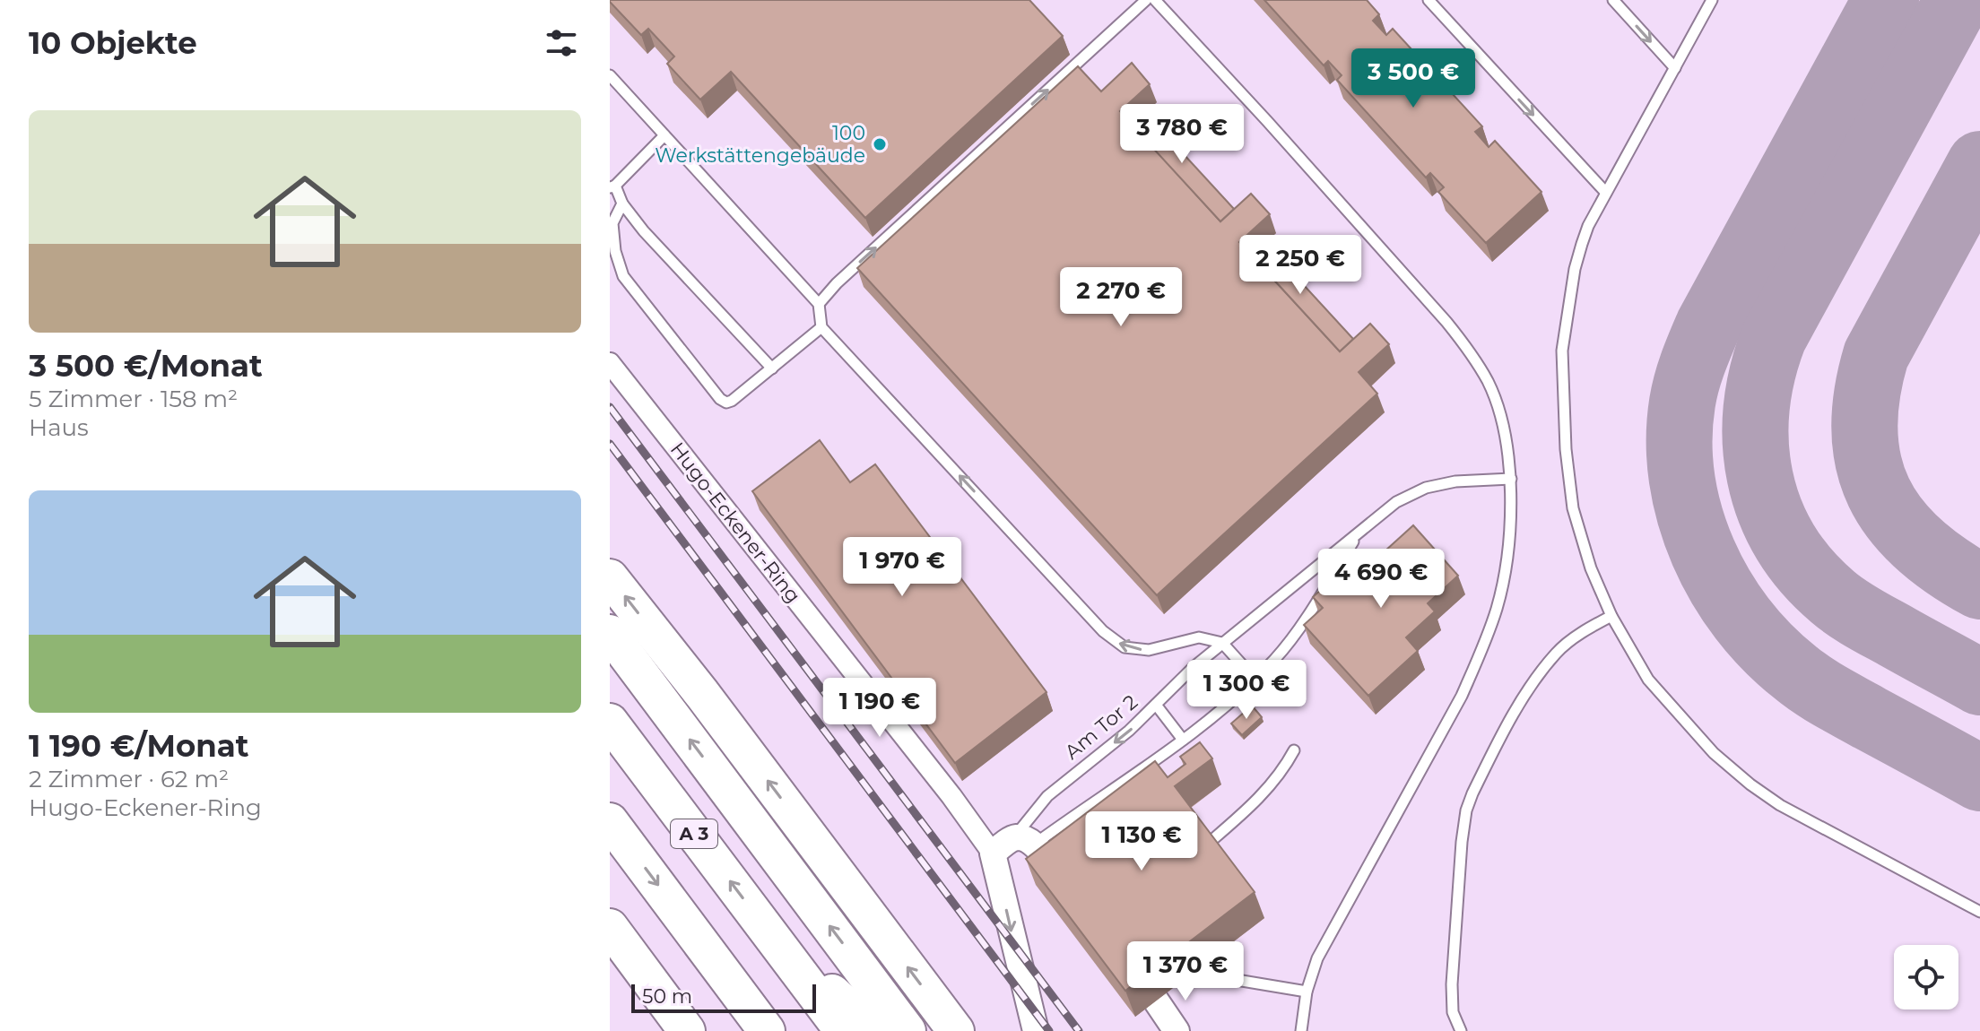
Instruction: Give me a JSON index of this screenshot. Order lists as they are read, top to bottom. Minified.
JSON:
{"streets":{"highway":["A 3"],"street":["Hugo-Eckener-Ring"],"lane":["Am Tor 2"]},"places":["100 Werkstättengebäude"],"scale_bar":"50 m","page":{"heading":"10 Objekte","price":["3 500 €","3 780 €","2 250 €","2 270 €","1 970 €","4 690 €","1 300 €","1 190 €","1 130 €","1 370 €"],"list":[{"name":"3 500 €/Monat","note":"5 Zimmer · 158 m² · Haus"},{"name":"1 190 €/Monat","note":"2 Zimmer · 62 m² · Hugo-Eckener-Ring"}],"scale":"50 m"}}
